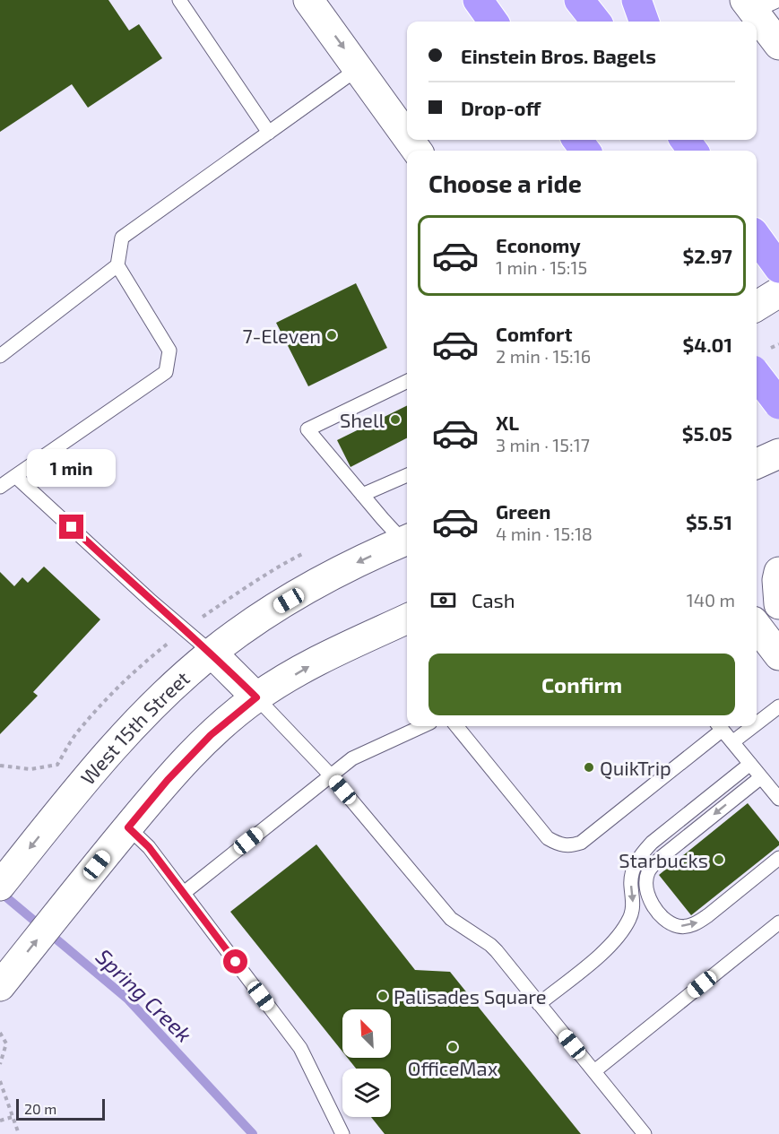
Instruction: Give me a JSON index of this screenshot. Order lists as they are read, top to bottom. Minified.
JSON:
{"streets":{"main road":["West 15th Street"]},"water":["Spring Creek"],"places":["7-Eleven","Shell","QuikTrip","Starbucks","Palisades Square","OfficeMax"],"scale_bar":"20 m","north":"top left","page":{"banner":["Einstein Bros. Bagels","Drop-off"],"heading":"Choose a ride","list":[{"name":"Economy","note":"1 min · 15:15","value":"$2.97"},{"name":"Comfort","note":"2 min · 15:16","value":"$4.01"},{"name":"XL","note":"3 min · 15:17","value":"$5.05"},{"name":"Green","note":"4 min · 15:18","value":"$5.51"}],"bubble":"1 min","pay":["Cash","140 m"],"buttons":"Confirm","scale":"20 m"}}
